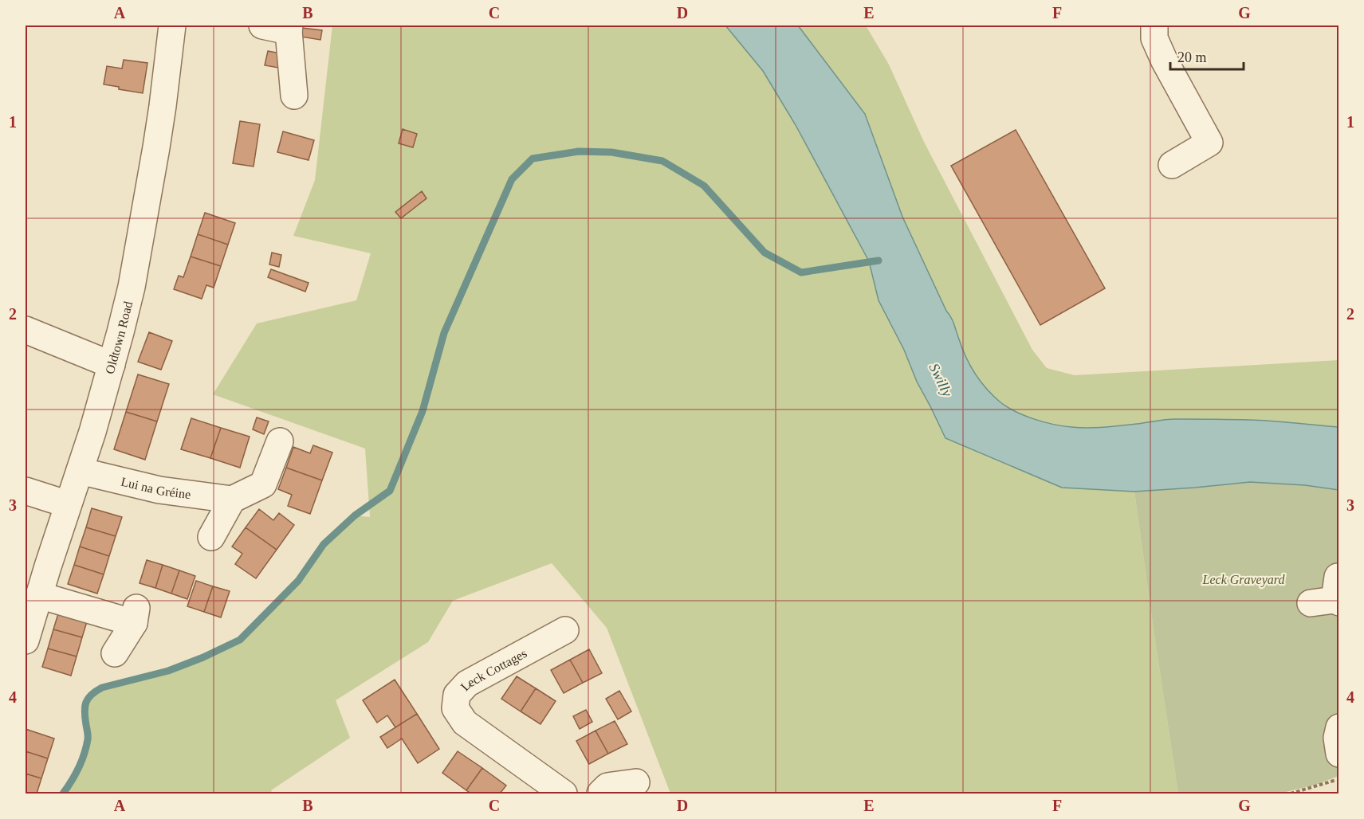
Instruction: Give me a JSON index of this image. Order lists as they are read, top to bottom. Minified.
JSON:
{"streets":{"street":["Oldtown Road","Lui na Gréine","Leck Cottages"]},"crossings":[["Oldtown Road","Lui na Gréine"]],"water":["Swilly"],"parks":["Leck Graveyard"],"scale_bar":"20 m","grid":{"columns":["A","B","C","D","E","F","G"],"rows":["1","2","3","4"]}}
